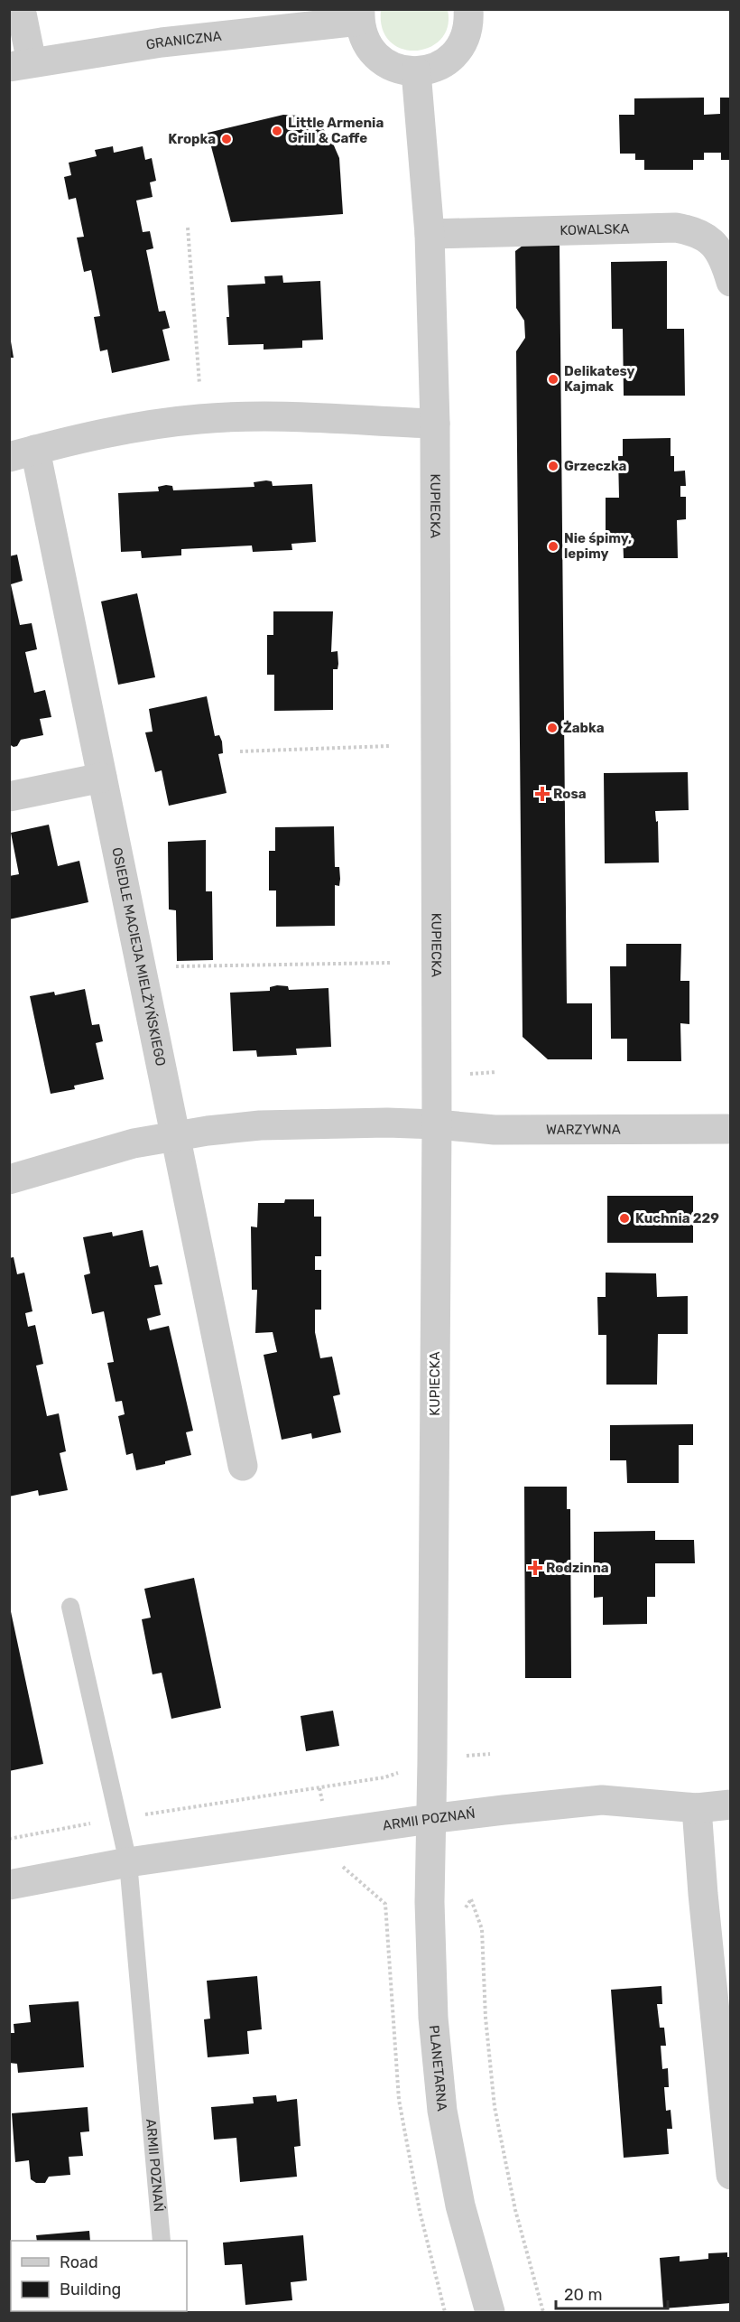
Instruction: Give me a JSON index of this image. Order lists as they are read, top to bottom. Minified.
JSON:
{"streets":{"street":["GRANICZNA","KOWALSKA","KUPIECKA","OSIEDLE MACIEJA MIELŻYŃSKIEGO","WARZYWNA","ARMII POZNAŃ","PLANETARNA"]},"crossings":[["KOWALSKA","KUPIECKA"],["KUPIECKA","OSIEDLE MACIEJA MIELŻYŃSKIEGO"],["KUPIECKA","WARZYWNA"],["KUPIECKA","ARMII POZNAŃ"],["KUPIECKA","PLANETARNA"],["ARMII POZNAŃ","PLANETARNA"]],"places":{"other":["Little Armenia Grill & Caffe","Kropka","Delikatesy Kajmak","Grzeczka","Nie śpimy, lepimy","Żabka","Kuchnia 229"],"health":["Rosa","Rodzinna"]},"legend":["Road","Building"],"scale_bar":"20 m"}
